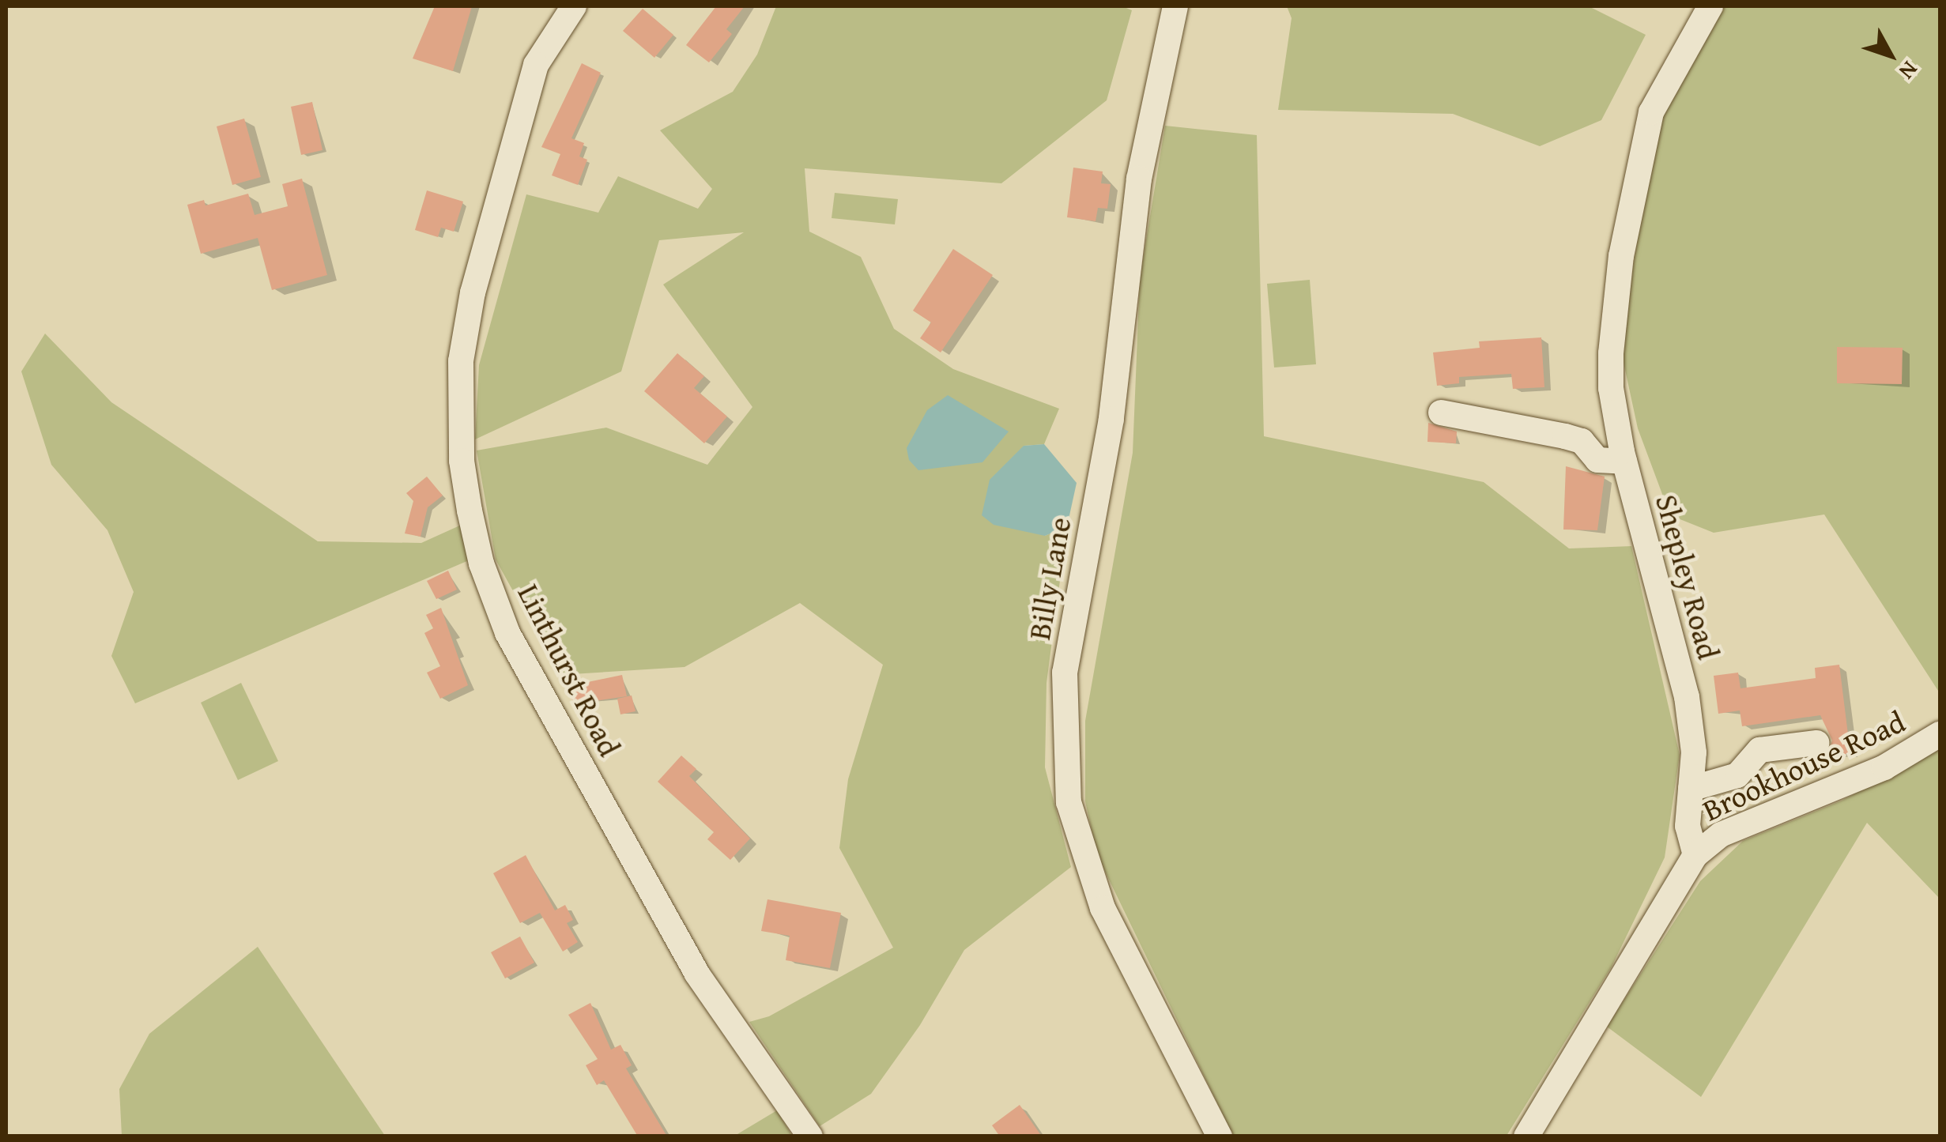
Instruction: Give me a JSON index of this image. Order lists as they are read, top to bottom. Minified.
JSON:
{"streets":{"street":["Shepley Road","Billy Lane","Linthurst Road","Brookhouse Road"]},"crossings":[["Shepley Road","Brookhouse Road"]],"north":"bottom right"}
